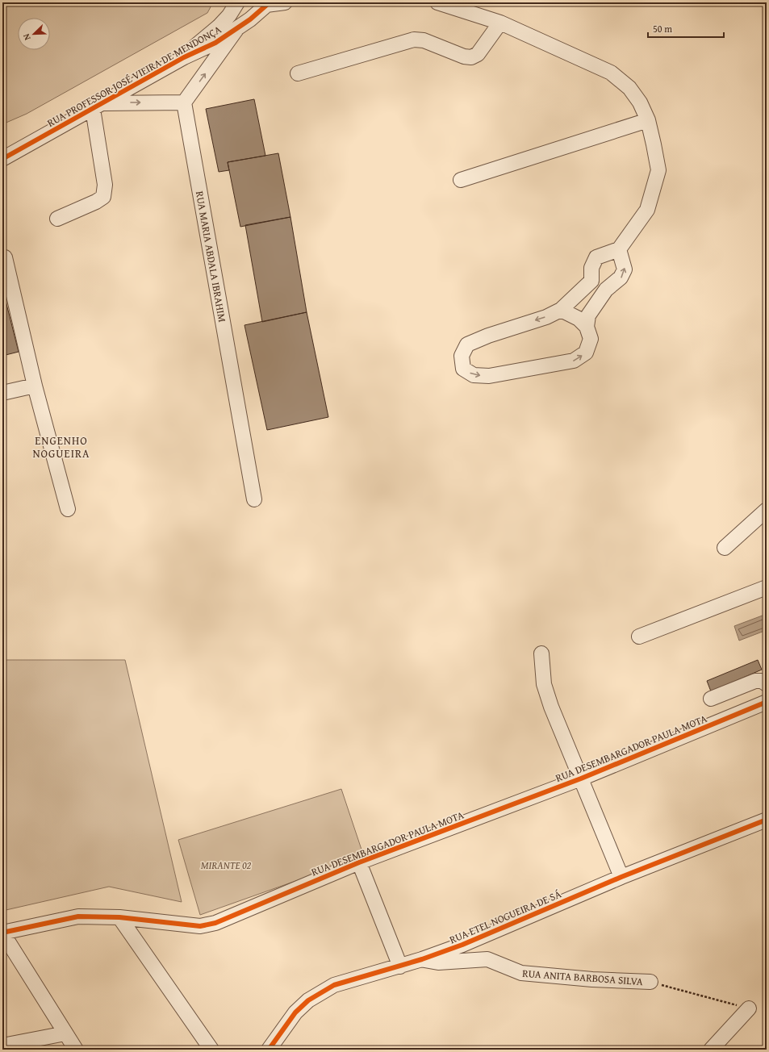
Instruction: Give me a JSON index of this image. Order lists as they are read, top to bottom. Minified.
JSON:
{"streets":{"street":["RUA PROFESSOR JOSÉ VIEIRA DE MENDONÇA","RUA MARIA ABDALA IBRAHIM","RUA DESEMBARGADOR PAULA MOTA","RUA ETEL NOGUEIRA DE SÁ","RUA ANITA BARBOSA SILVA"]},"crossings":[["RUA ETEL NOGUEIRA DE SÁ","RUA ANITA BARBOSA SILVA"]],"districts":["ENGENHO NOGUEIRA"],"parks":["MIRANTE 02"],"scale_bar":"50 m","north":"bottom left"}
